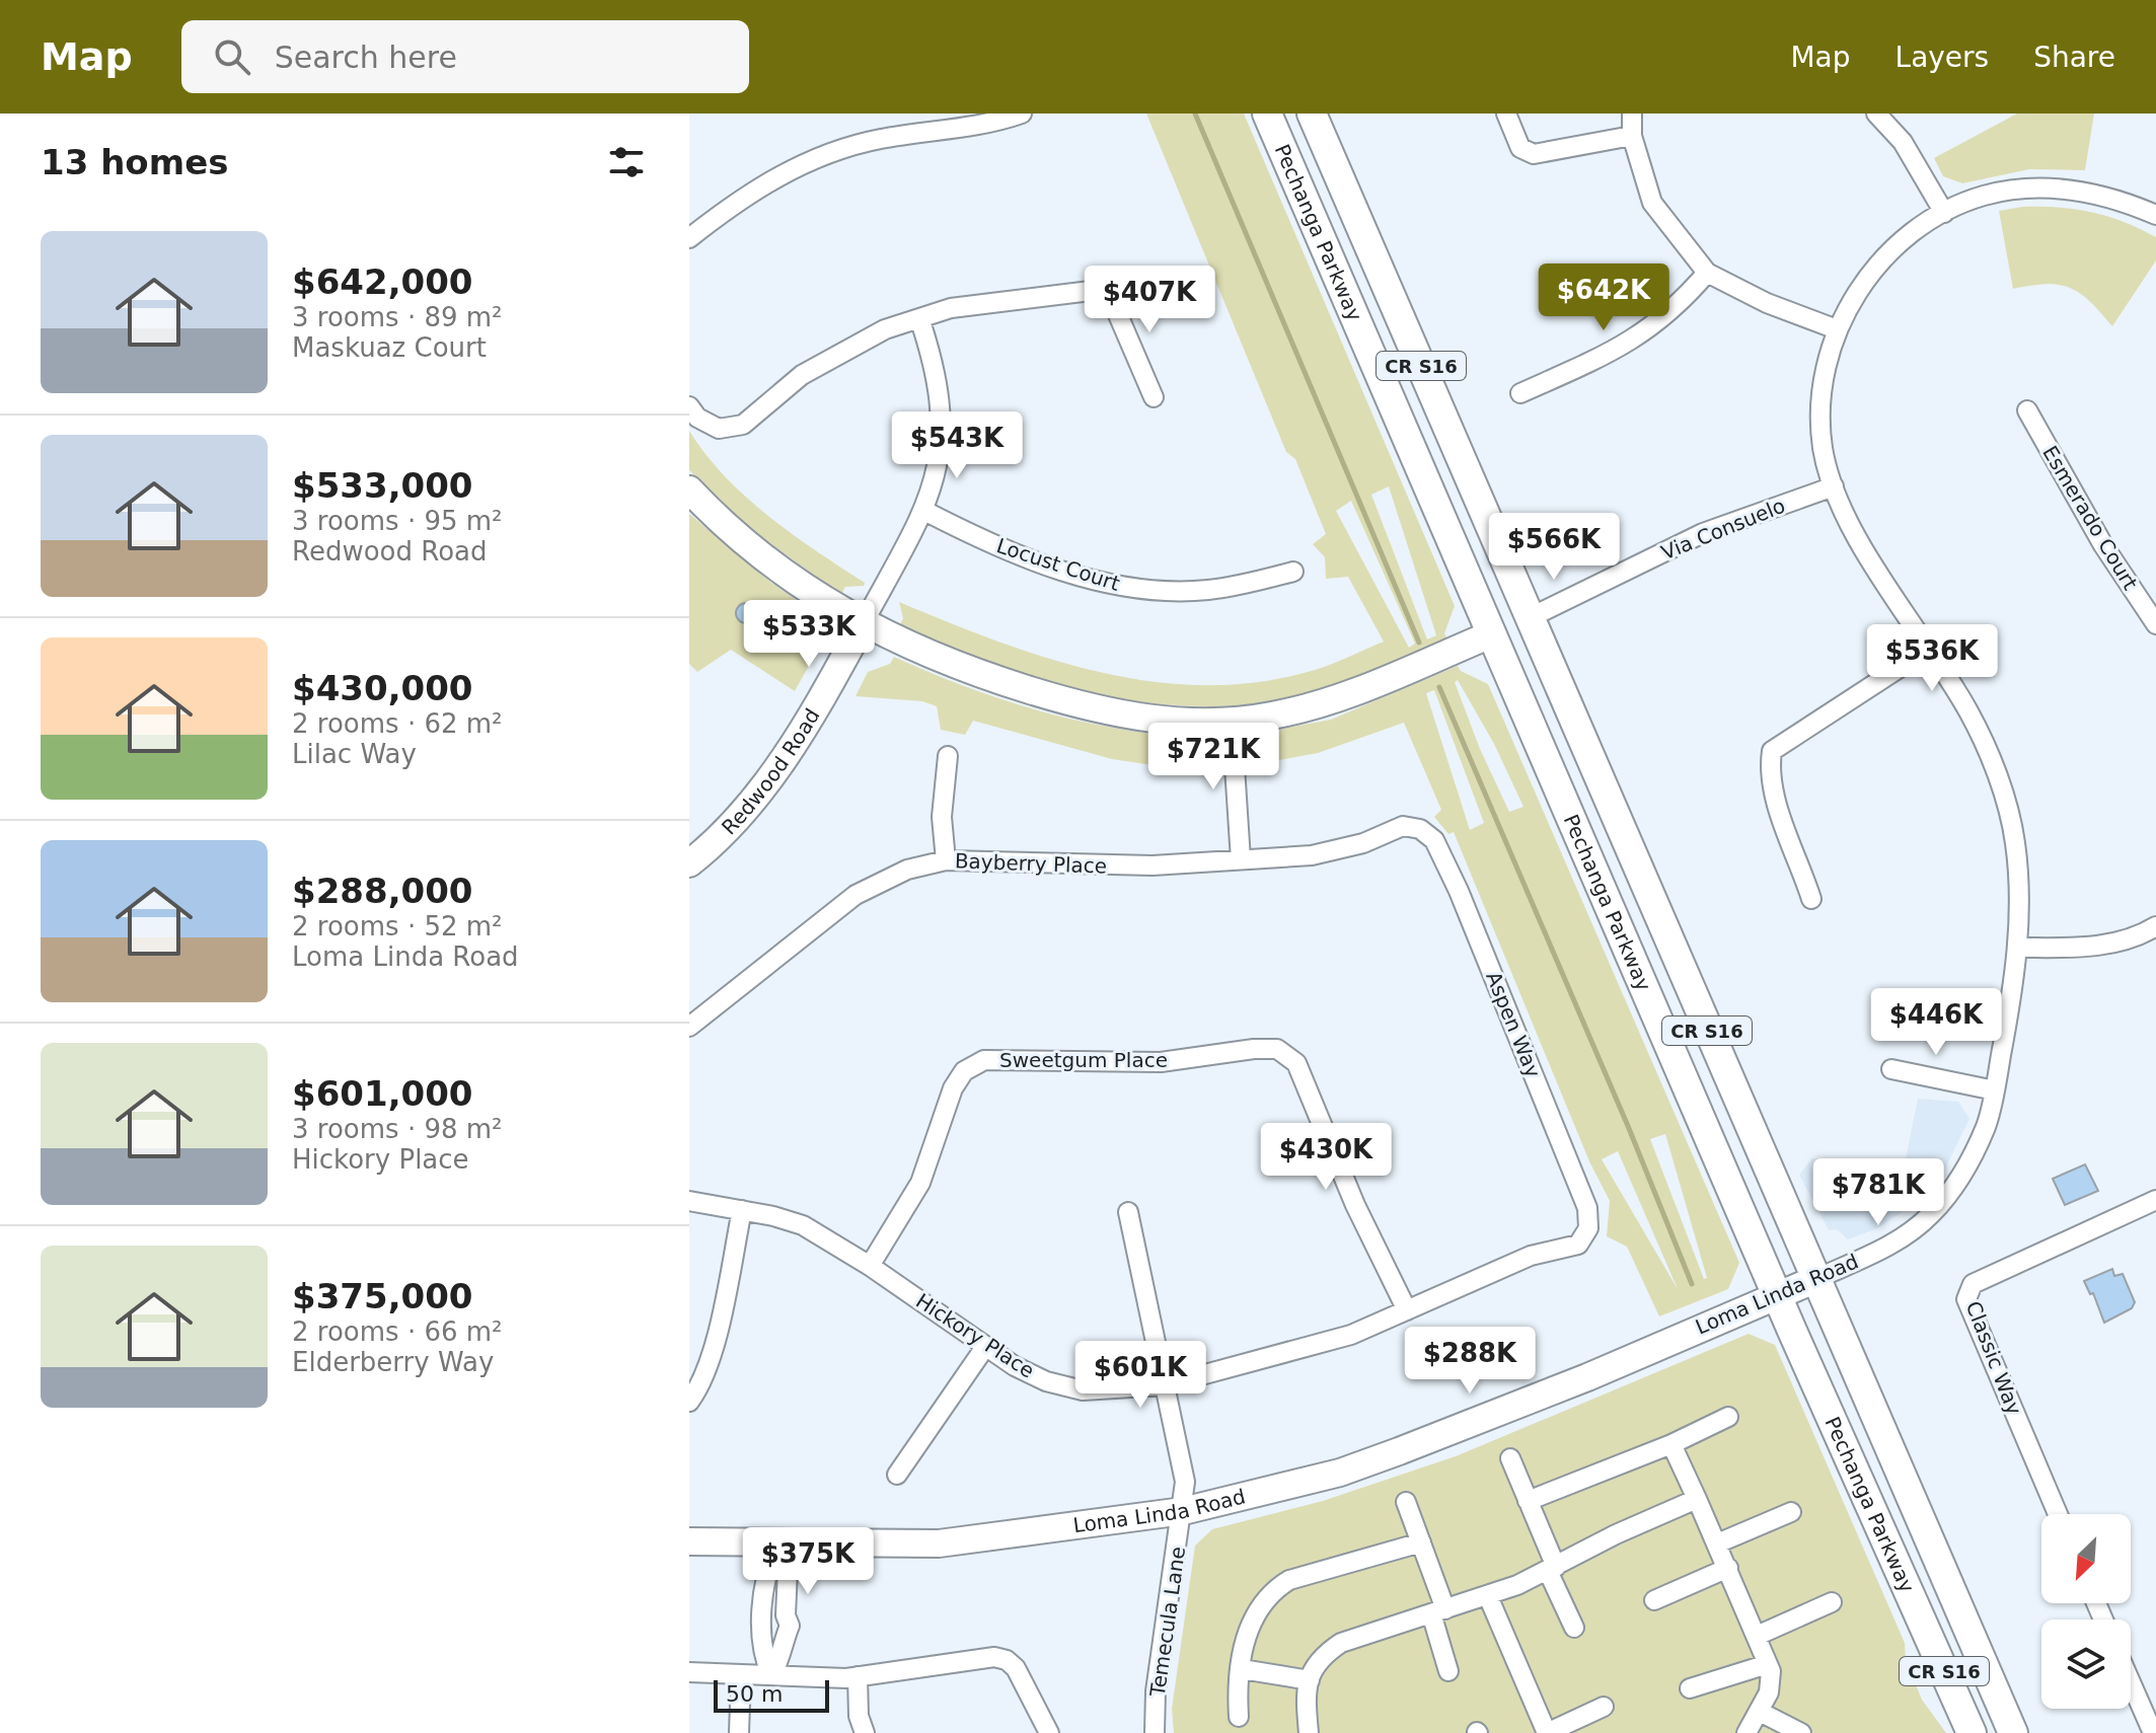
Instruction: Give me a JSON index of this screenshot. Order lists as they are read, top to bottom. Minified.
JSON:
{"streets":{"main road":["Pechanga Parkway","CR S16"],"street":["Esmerado Court","Via Consuelo","Locust Court","Redwood Road","Bayberry Place","Aspen Way","Sweetgum Place","Loma Linda Road","Hickory Place","Classic Way","Temecula Lane"]},"crossings":[["Pechanga Parkway","Via Consuelo"],["Pechanga Parkway","Loma Linda Road"],["Via Consuelo","Loma Linda Road"],["Bayberry Place","Aspen Way"],["Aspen Way","Hickory Place"],["Sweetgum Place","Hickory Place"],["Loma Linda Road","Temecula Lane"],["Hickory Place","Temecula Lane"]],"scale_bar":"50 m","north":"bottom left","page":{"header":"Map","search":"Search here","nav":["Map","Layers","Share"],"heading":"13 homes","list":[{"name":"$642,000","note":"3 rooms · 89 m² · Maskuaz Court"},{"name":"$533,000","note":"3 rooms · 95 m² · Redwood Road"},{"name":"$430,000","note":"2 rooms · 62 m² · Lilac Way"},{"name":"$288,000","note":"2 rooms · 52 m² · Loma Linda Road"},{"name":"$601,000","note":"3 rooms · 98 m² · Hickory Place"},{"name":"$375,000","note":"2 rooms · 66 m² · Elderberry Way"}],"price":["$642K","$407K","$543K","$566K","$533K","$536K","$721K","$446K","$430K","$781K","$288K","$601K","$375K"],"scale":"50 m"}}
